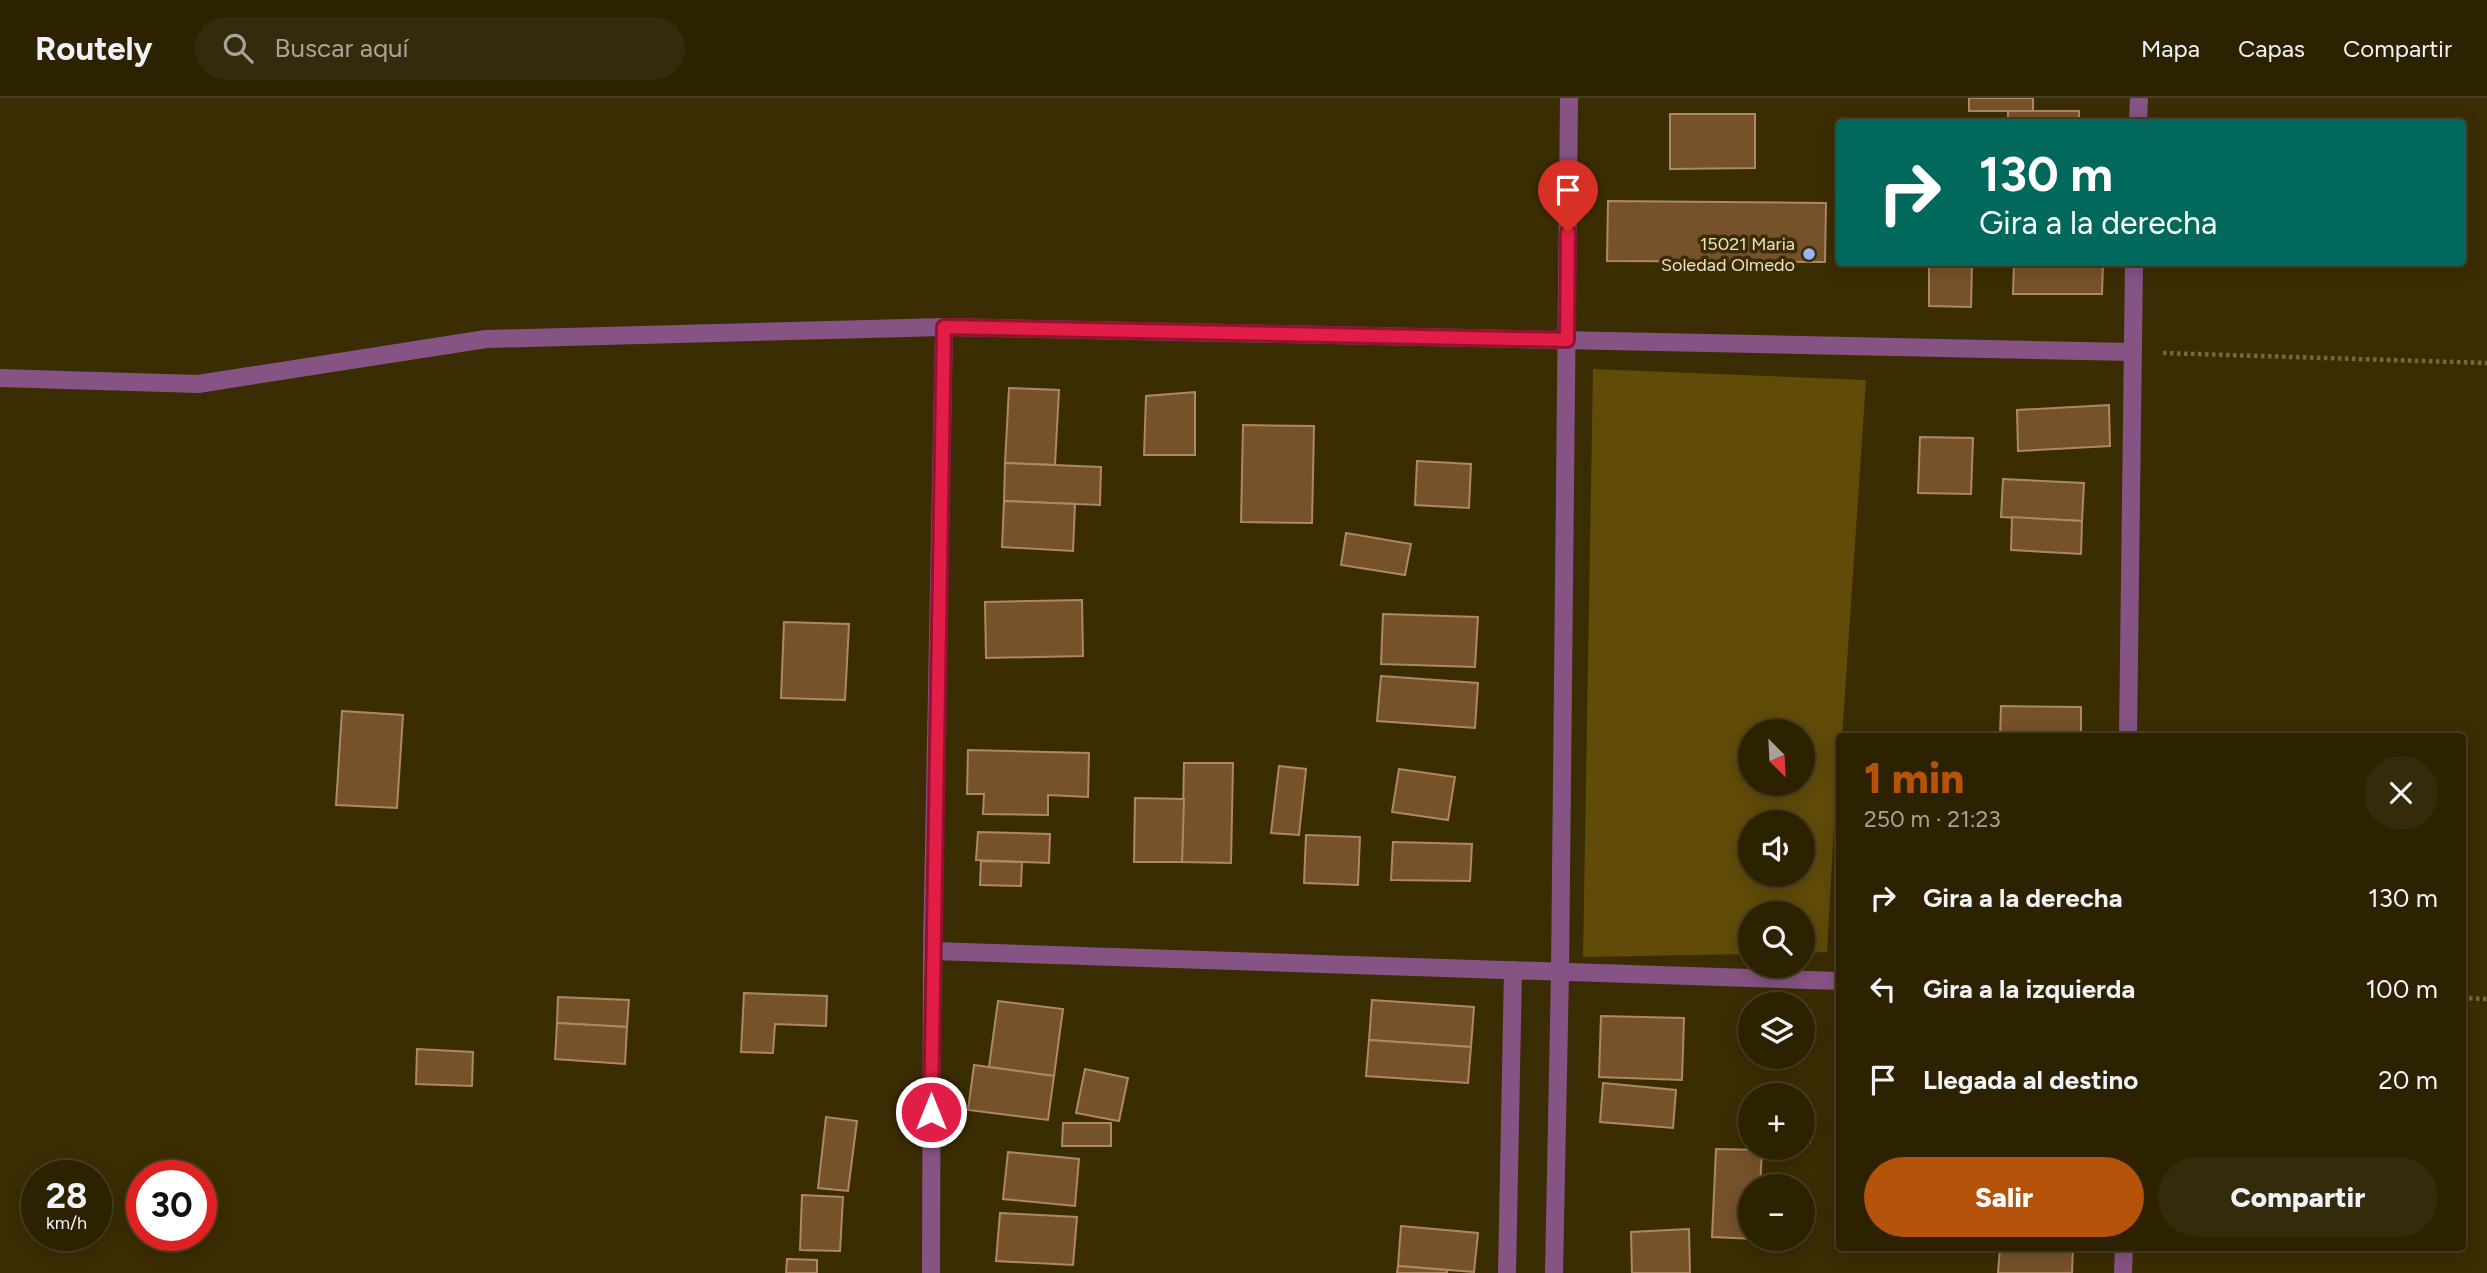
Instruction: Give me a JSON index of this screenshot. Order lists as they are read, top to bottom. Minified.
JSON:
{"places":["15021 Maria Soledad Olmedo"],"north":"bottom right","page":{"header":"Routely","search":"Buscar aquí","nav":["Mapa","Capas","Compartir"],"turn":["130 m","Gira a la derecha"],"map_buttons":["+","−"],"heading":["1 min","250 m · 21:23"],"list":[{"name":"Gira a la derecha","value":"130 m"},{"name":"Gira a la izquierda","value":"100 m"},{"name":"Llegada al destino","value":"20 m"}],"buttons":["Salir","Compartir"],"speed":"28 km/h","limit":"30"}}
